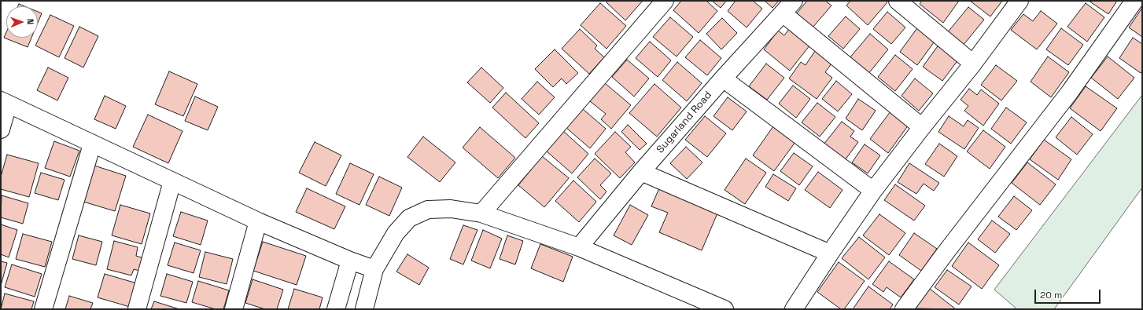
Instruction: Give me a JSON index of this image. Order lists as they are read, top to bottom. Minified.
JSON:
{"streets":{"street":["Sugarland Road"]},"scale_bar":"20 m","north":"right"}
